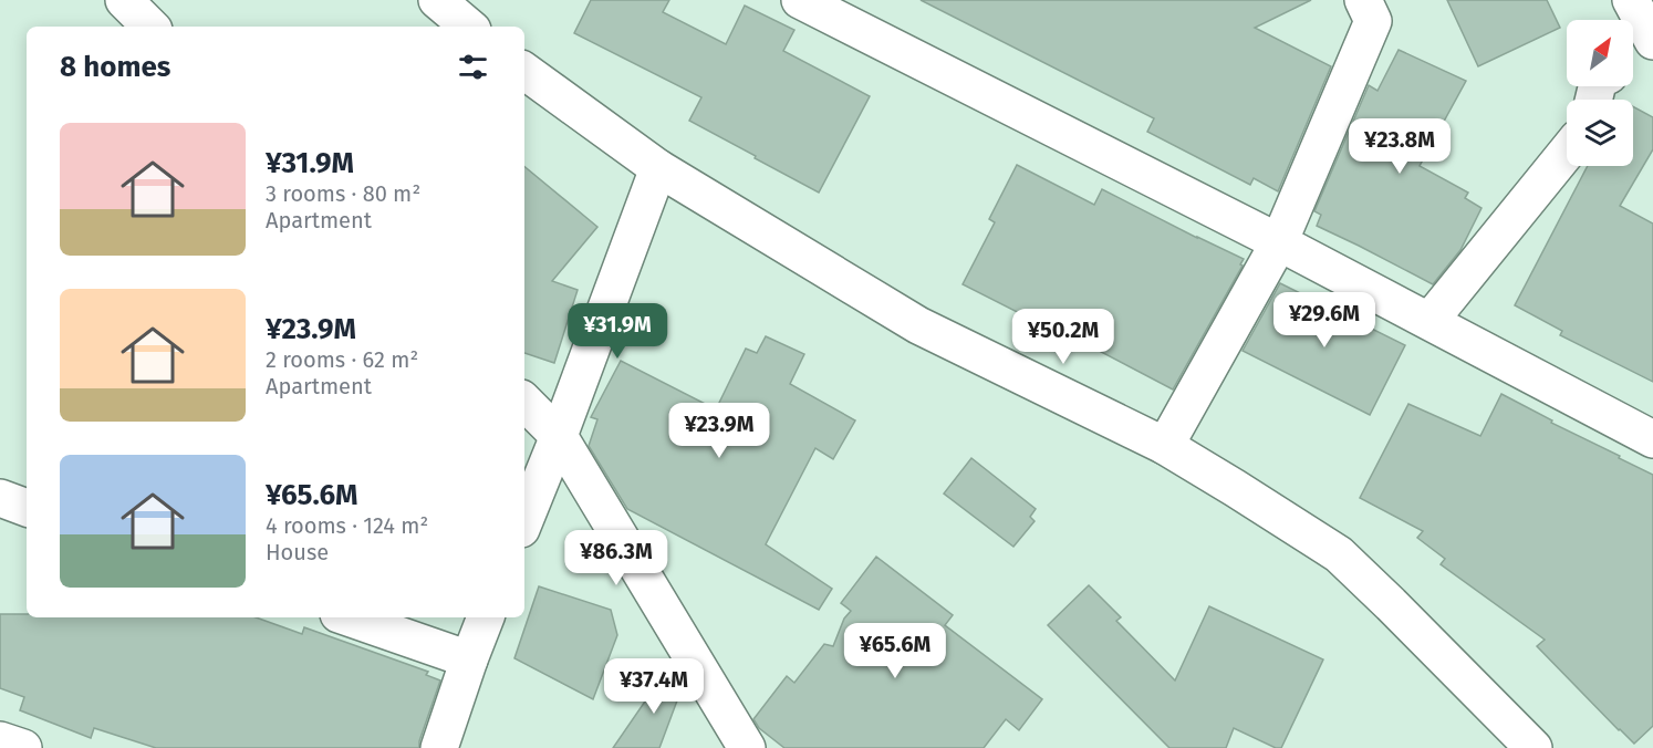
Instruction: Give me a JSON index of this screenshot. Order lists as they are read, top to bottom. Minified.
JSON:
{"north":"top right","page":{"heading":"8 homes","list":[{"name":"¥31.9M","note":"3 rooms · 80 m² · Apartment"},{"name":"¥23.9M","note":"2 rooms · 62 m² · Apartment"},{"name":"¥65.6M","note":"4 rooms · 124 m² · House"}],"price":["¥23.8M","¥29.6M","¥31.9M","¥50.2M","¥23.9M","¥86.3M","¥65.6M","¥37.4M"]}}
